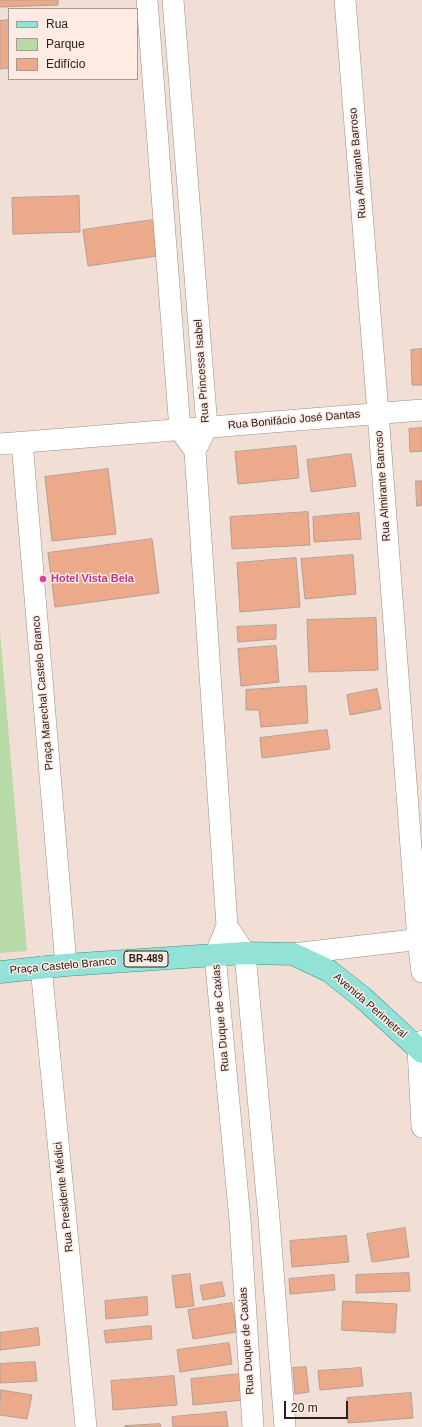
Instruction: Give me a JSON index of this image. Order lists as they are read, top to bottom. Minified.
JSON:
{"streets":{"main road":["BR-489","Praça Castelo Branco","Avenida Perimetral"],"street":["Rua Almirante Barroso","Rua Princessa Isabel","Rua Bonifácio José Dantas","Praça Marechal Castelo Branco","Rua Duque de Caxias","Rua Presidente Médici"]},"crossings":[["Rua Almirante Barroso","Rua Bonifácio José Dantas"],["Rua Princessa Isabel","Rua Bonifácio José Dantas"],["Rua Bonifácio José Dantas","Praça Marechal Castelo Branco"],["Praça Marechal Castelo Branco","Praça Castelo Branco"],["Praça Castelo Branco","Avenida Perimetral"],["Praça Castelo Branco","Rua Duque de Caxias"],["Praça Castelo Branco","Rua Presidente Médici"]],"places":["Hotel Vista Bela"],"legend":["Rua","Parque","Edifício"],"scale_bar":"20 m"}
